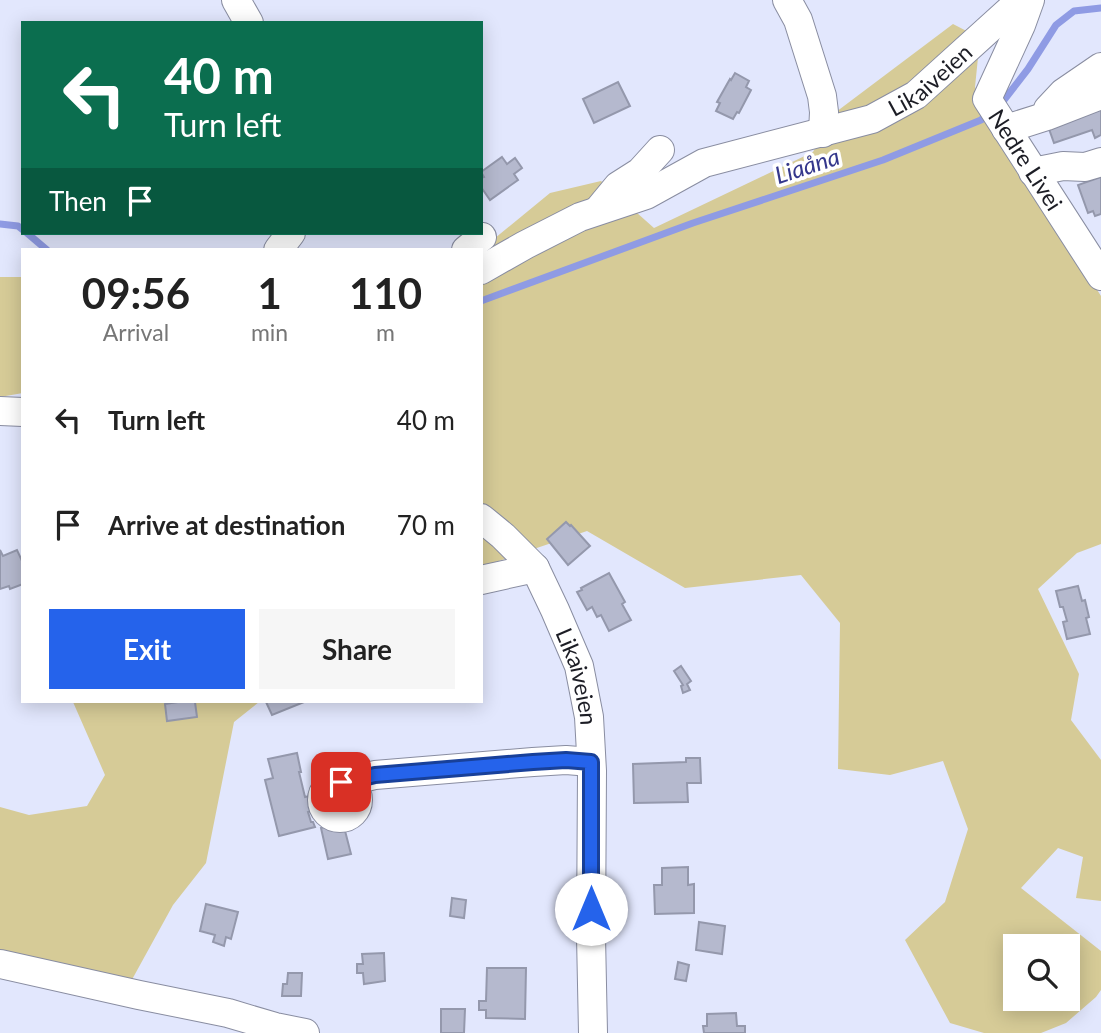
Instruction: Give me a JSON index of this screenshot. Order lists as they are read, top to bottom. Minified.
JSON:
{"streets":{"street":["Likaiveien","Nedre Livei"]},"water":["Liaåna"],"page":{"turn":["40 m","Turn left"],"then":"Then","eta":["09:56","Arrival","1","min","110","m"],"list":[{"name":"Turn left","value":"40 m"},{"name":"Arrive at destination","value":"70 m"}],"buttons":["Exit","Share"]}}
